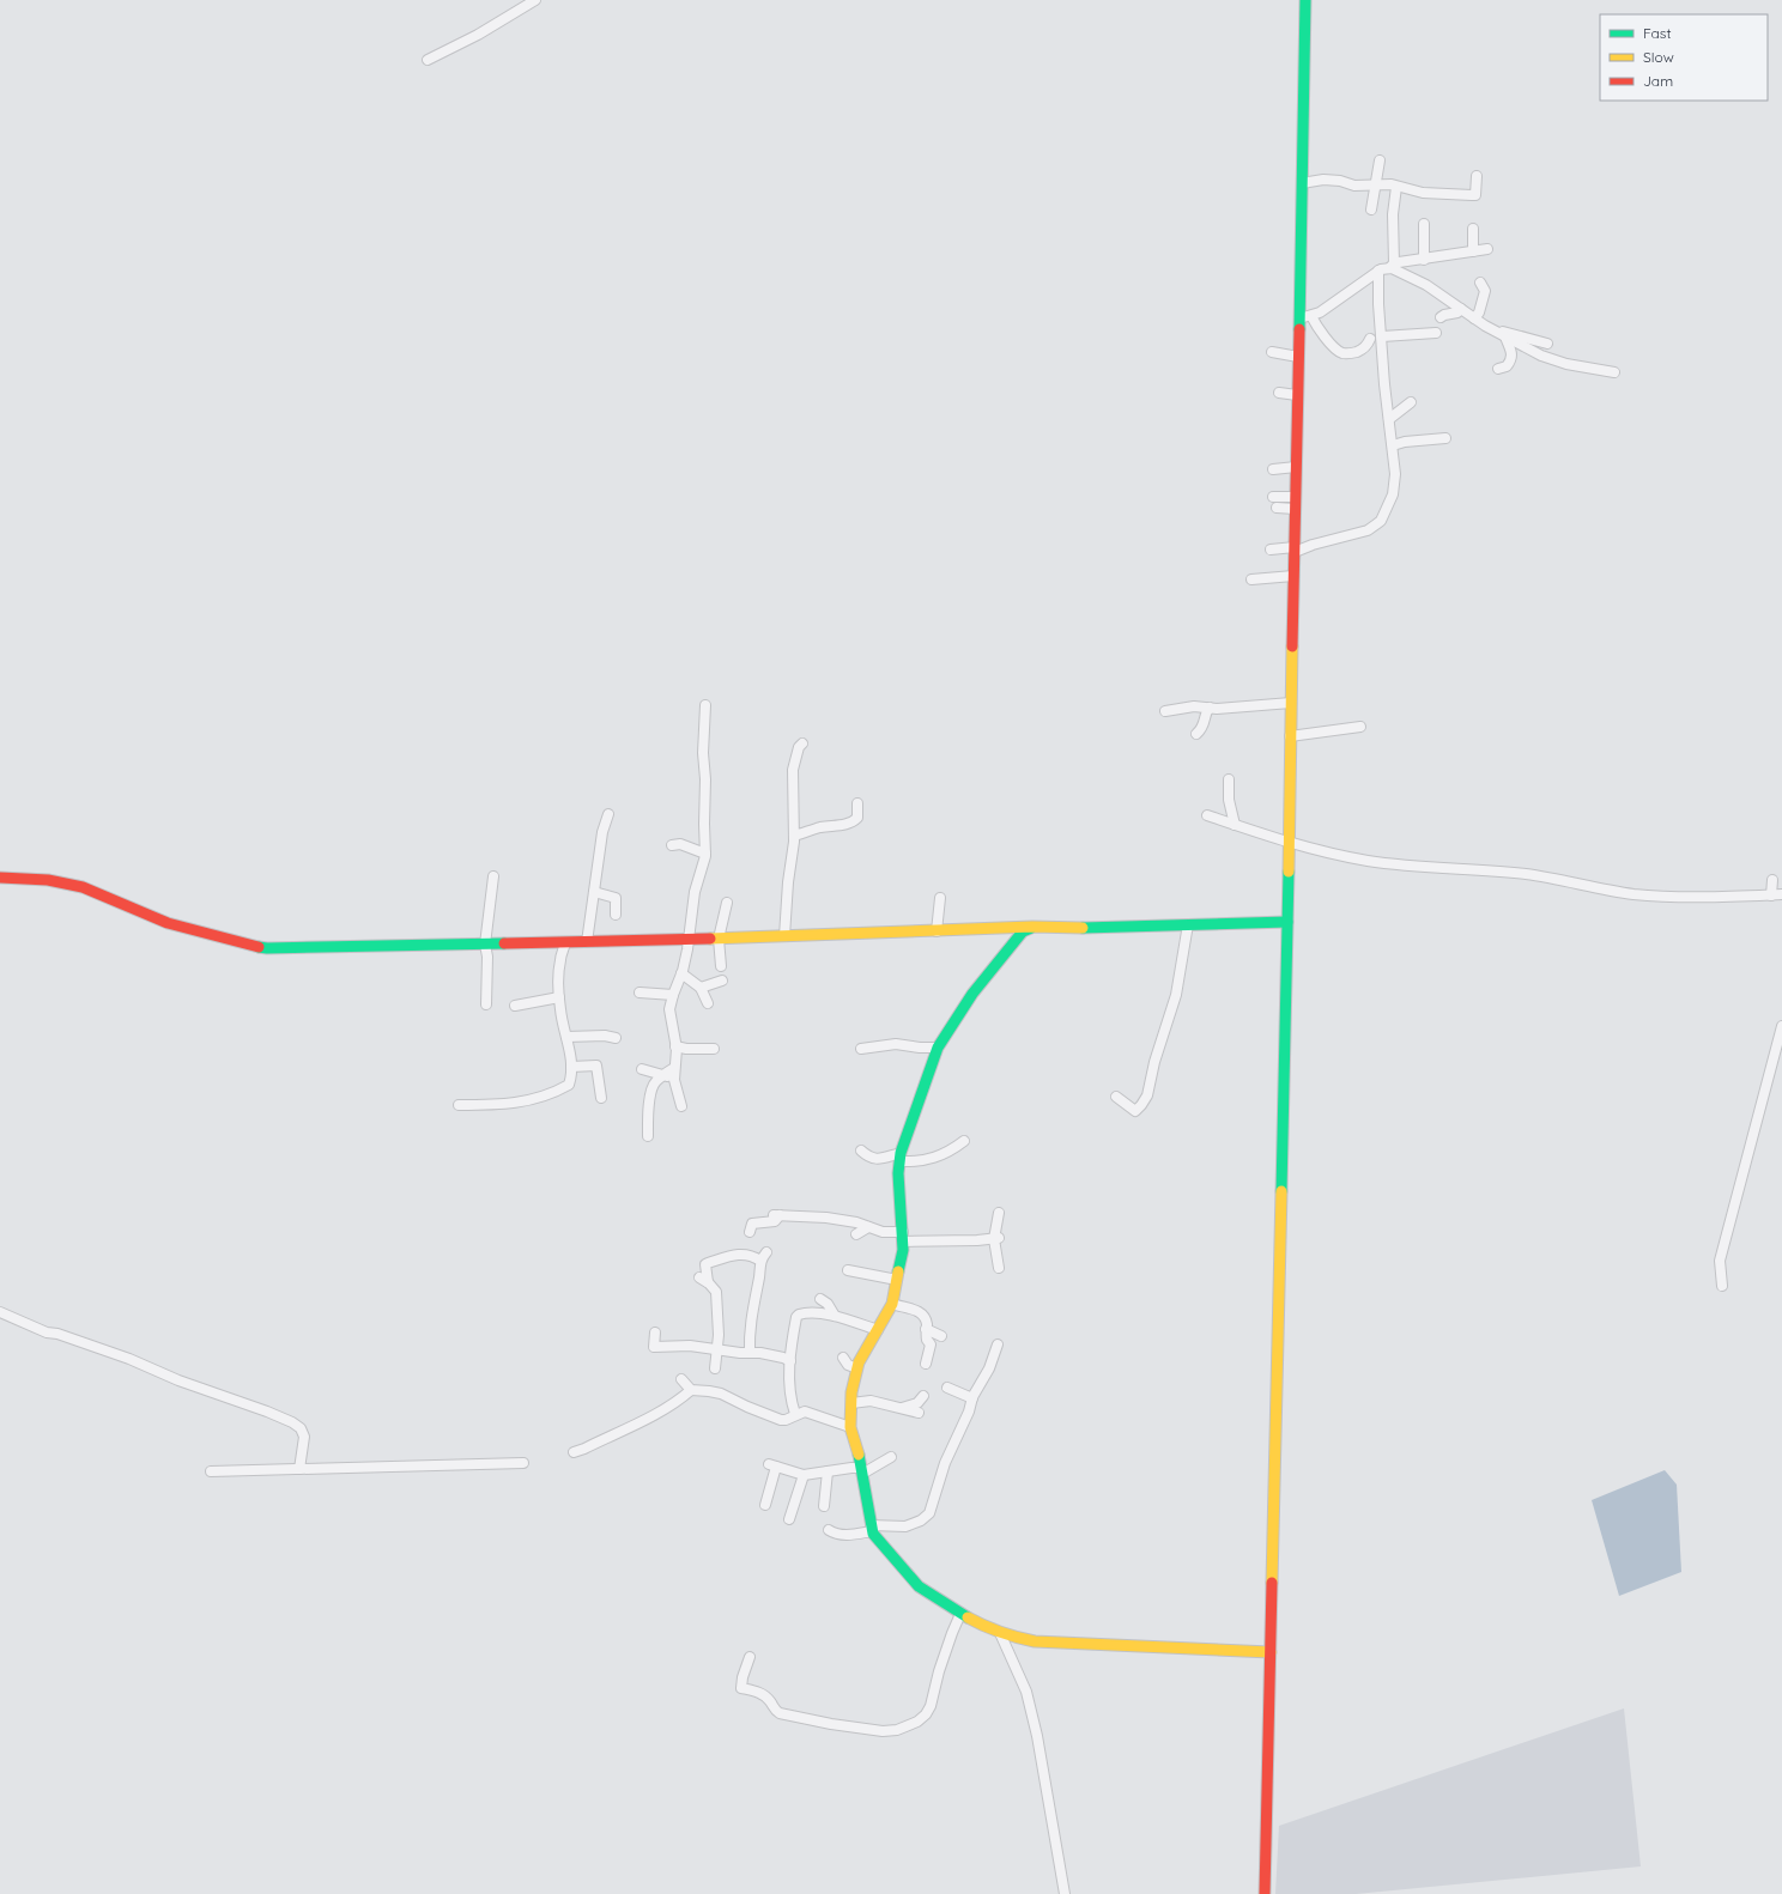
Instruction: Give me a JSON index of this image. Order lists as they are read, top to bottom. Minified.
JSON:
{"legend":["Fast","Slow","Jam"]}
